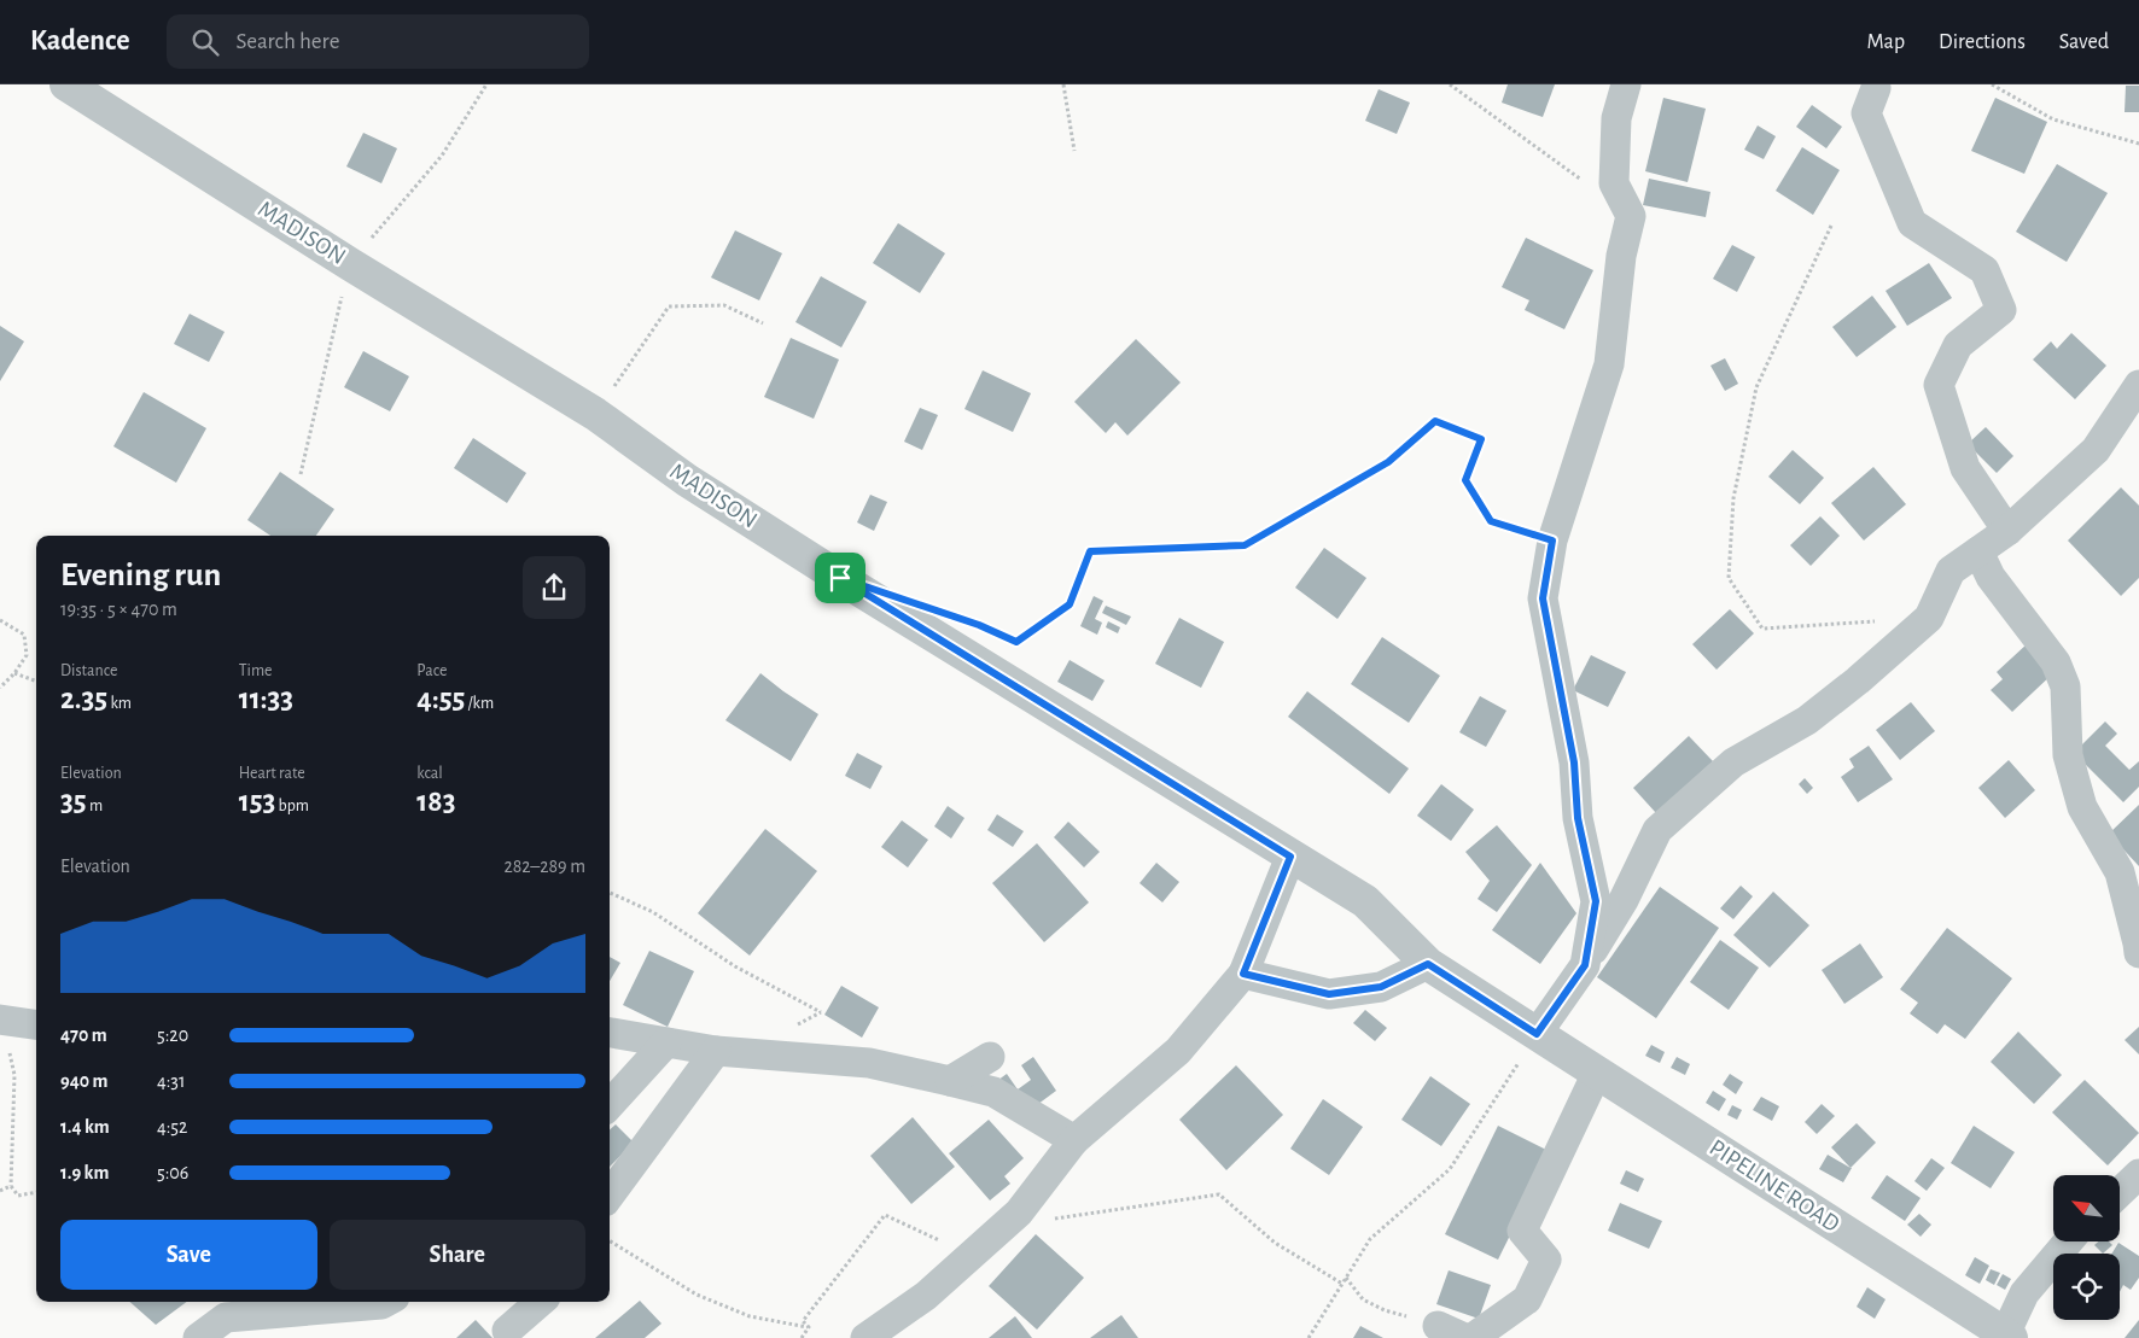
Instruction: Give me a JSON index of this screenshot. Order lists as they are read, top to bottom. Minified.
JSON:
{"streets":{"street":["MADISON","PIPELINE ROAD"]},"crossings":[["MADISON","PIPELINE ROAD"]],"north":"top left","page":{"header":"Kadence","search":"Search here","nav":["Map","Directions","Saved"],"heading":["Evening run","19:35 · 5 × 470 m"],"stats":[["Distance","2.35 km"],["Time","11:33"],["Pace","4:55 /km"],["Elevation","35 m"],["Heart rate","153 bpm"],["kcal","183"]],"chart":["Elevation","282–289 m"],"list":[{"name":"470 m","note":"5:20"},{"name":"940 m","note":"4:31"},{"name":"1.4 km","note":"4:52"},{"name":"1.9 km","note":"5:06"}],"buttons":["Save","Share"]}}
